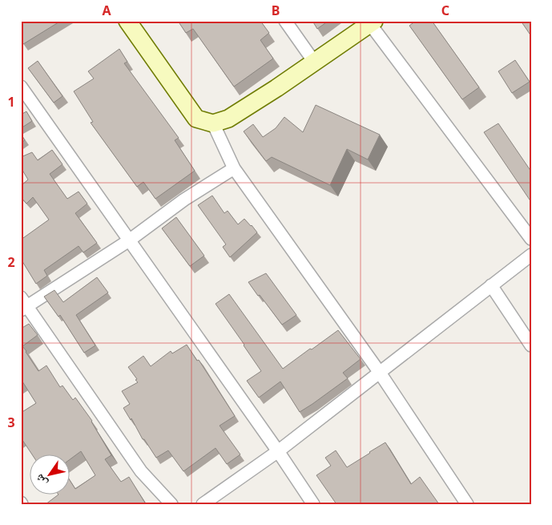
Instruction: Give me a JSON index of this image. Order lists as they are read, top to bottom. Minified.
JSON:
{"north":"bottom left","grid":{"columns":["A","B","C"],"rows":["1","2","3"]}}
